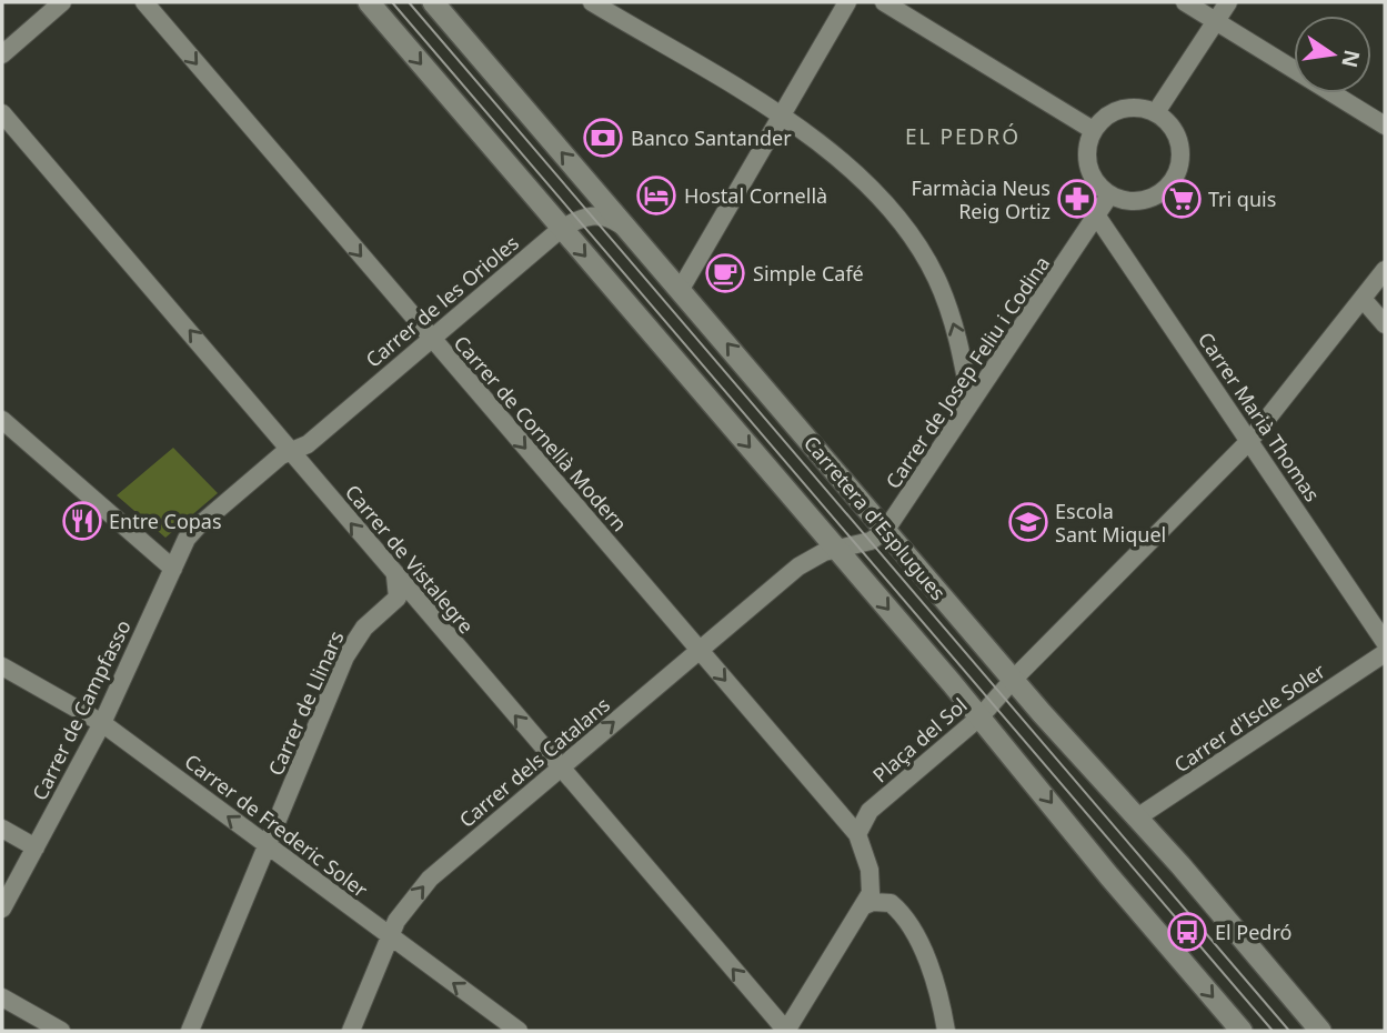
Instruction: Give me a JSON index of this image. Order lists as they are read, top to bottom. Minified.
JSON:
{"streets":{"street":["Carrer de les Orioles","Carrer de Josep Feliu i Codina","Carrer Marià Thomas","Carrer de Cornellà Modern","Carretera d'Esplugues","Carrer de Vistalegre","Carrer de Llinars","Carrer de Campfasso","Carrer d'Iscle Soler","Plaça del Sol","Carrer dels Catalans","Carrer de Frederic Soler"]},"crossings":[["Carrer de les Orioles","Carrer de Cornellà Modern"],["Carrer de les Orioles","Carretera d'Esplugues"],["Carrer de les Orioles","Carrer de Vistalegre"],["Carrer de les Orioles","Carrer de Campfasso"],["Carrer de Josep Feliu i Codina","Carrer Marià Thomas"],["Carrer de Josep Feliu i Codina","Carretera d'Esplugues"],["Carrer Marià Thomas","Plaça del Sol"],["Carrer de Cornellà Modern","Plaça del Sol"],["Carrer de Cornellà Modern","Carrer dels Catalans"],["Carretera d'Esplugues","Carrer d'Iscle Soler"],["Carretera d'Esplugues","Plaça del Sol"],["Carrer de Vistalegre","Carrer de Llinars"],["Carrer de Vistalegre","Carrer dels Catalans"],["Carrer de Llinars","Carrer de Frederic Soler"],["Carrer de Campfasso","Carrer de Frederic Soler"],["Carrer dels Catalans","Carrer de Frederic Soler"]],"one_way":["Carrer de Cornellà Modern","Carrer de Vistalegre","Carrer dels Catalans","Carrer de Frederic Soler"],"districts":["EL PEDRÓ"],"places":{"bank":["Banco Santander"],"hotel":["Hostal Cornellà"],"pharmacy":["Farmàcia Neus Reig Ortiz"],"supermarket":["Tri quis"],"cafe":["Simple Café"],"restaurant":["Entre Copas"],"school or university":["Escola Sant Miquel"],"bus stop":["El Pedró"]},"north":"right"}
